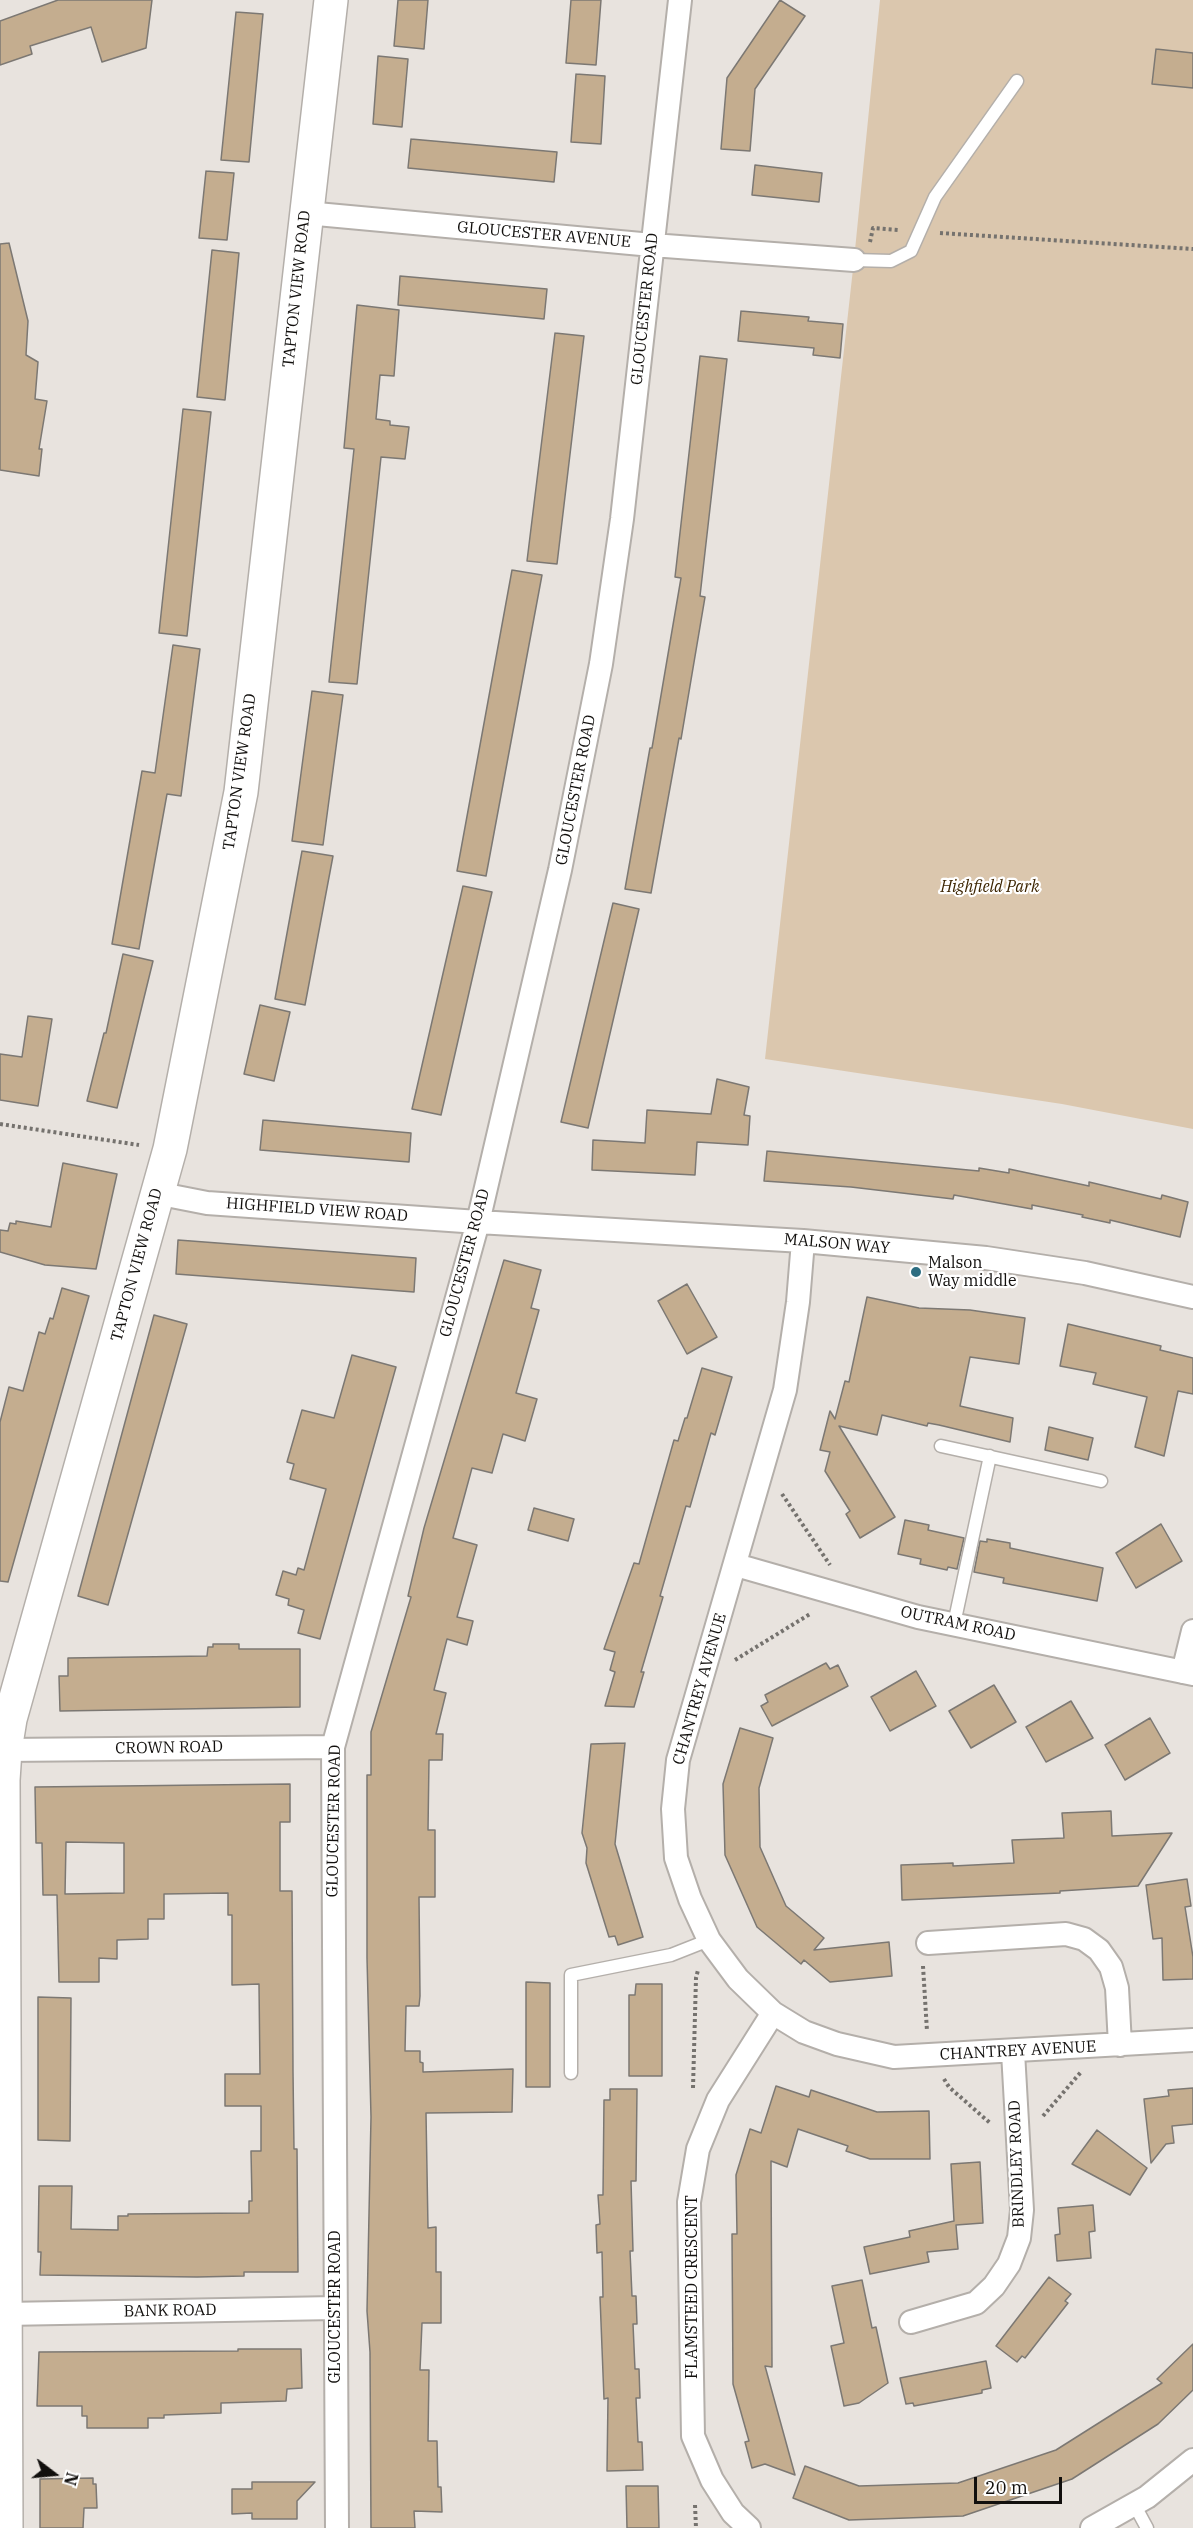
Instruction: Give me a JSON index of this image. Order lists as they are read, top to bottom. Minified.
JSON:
{"streets":{"street":["GLOUCESTER AVENUE","TAPTON VIEW ROAD","GLOUCESTER ROAD","HIGHFIELD VIEW ROAD","MALSON WAY","OUTRAM ROAD","CHANTREY AVENUE","CROWN ROAD","BRINDLEY ROAD","FLAMSTEED CRESCENT","BANK ROAD"]},"crossings":[["GLOUCESTER AVENUE","TAPTON VIEW ROAD"],["GLOUCESTER AVENUE","GLOUCESTER ROAD"],["TAPTON VIEW ROAD","HIGHFIELD VIEW ROAD"],["TAPTON VIEW ROAD","CROWN ROAD"],["TAPTON VIEW ROAD","BANK ROAD"],["GLOUCESTER ROAD","HIGHFIELD VIEW ROAD"],["GLOUCESTER ROAD","MALSON WAY"],["GLOUCESTER ROAD","CROWN ROAD"],["GLOUCESTER ROAD","BANK ROAD"],["HIGHFIELD VIEW ROAD","MALSON WAY"],["MALSON WAY","CHANTREY AVENUE"],["OUTRAM ROAD","CHANTREY AVENUE"],["CHANTREY AVENUE","BRINDLEY ROAD"],["CHANTREY AVENUE","FLAMSTEED CRESCENT"]],"parks":["Highfield Park"],"places":["Malson Way middle"],"scale_bar":"20 m","north":"right"}
